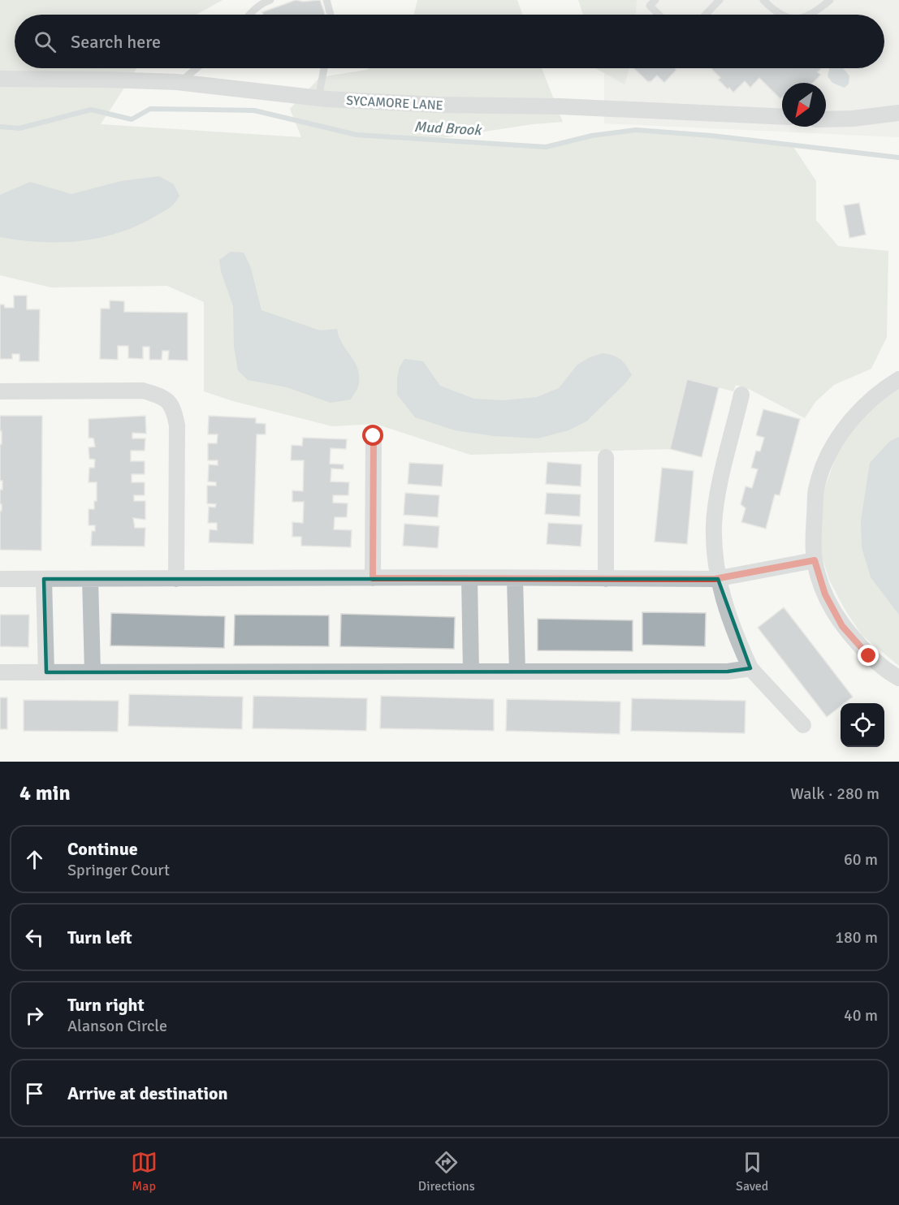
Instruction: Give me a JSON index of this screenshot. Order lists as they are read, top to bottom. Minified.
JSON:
{"streets":{"street":["SYCAMORE LANE"]},"water":["Mud Brook"],"north":"bottom left","page":{"search":"Search here","heading":["4 min","Walk · 280 m"],"list":[["Continue","Springer Court","60 m"],["Turn left","180 m"],["Turn right","Alanson Circle","40 m"],"Arrive at destination"],"nav":["Map","Directions","Saved"]}}
